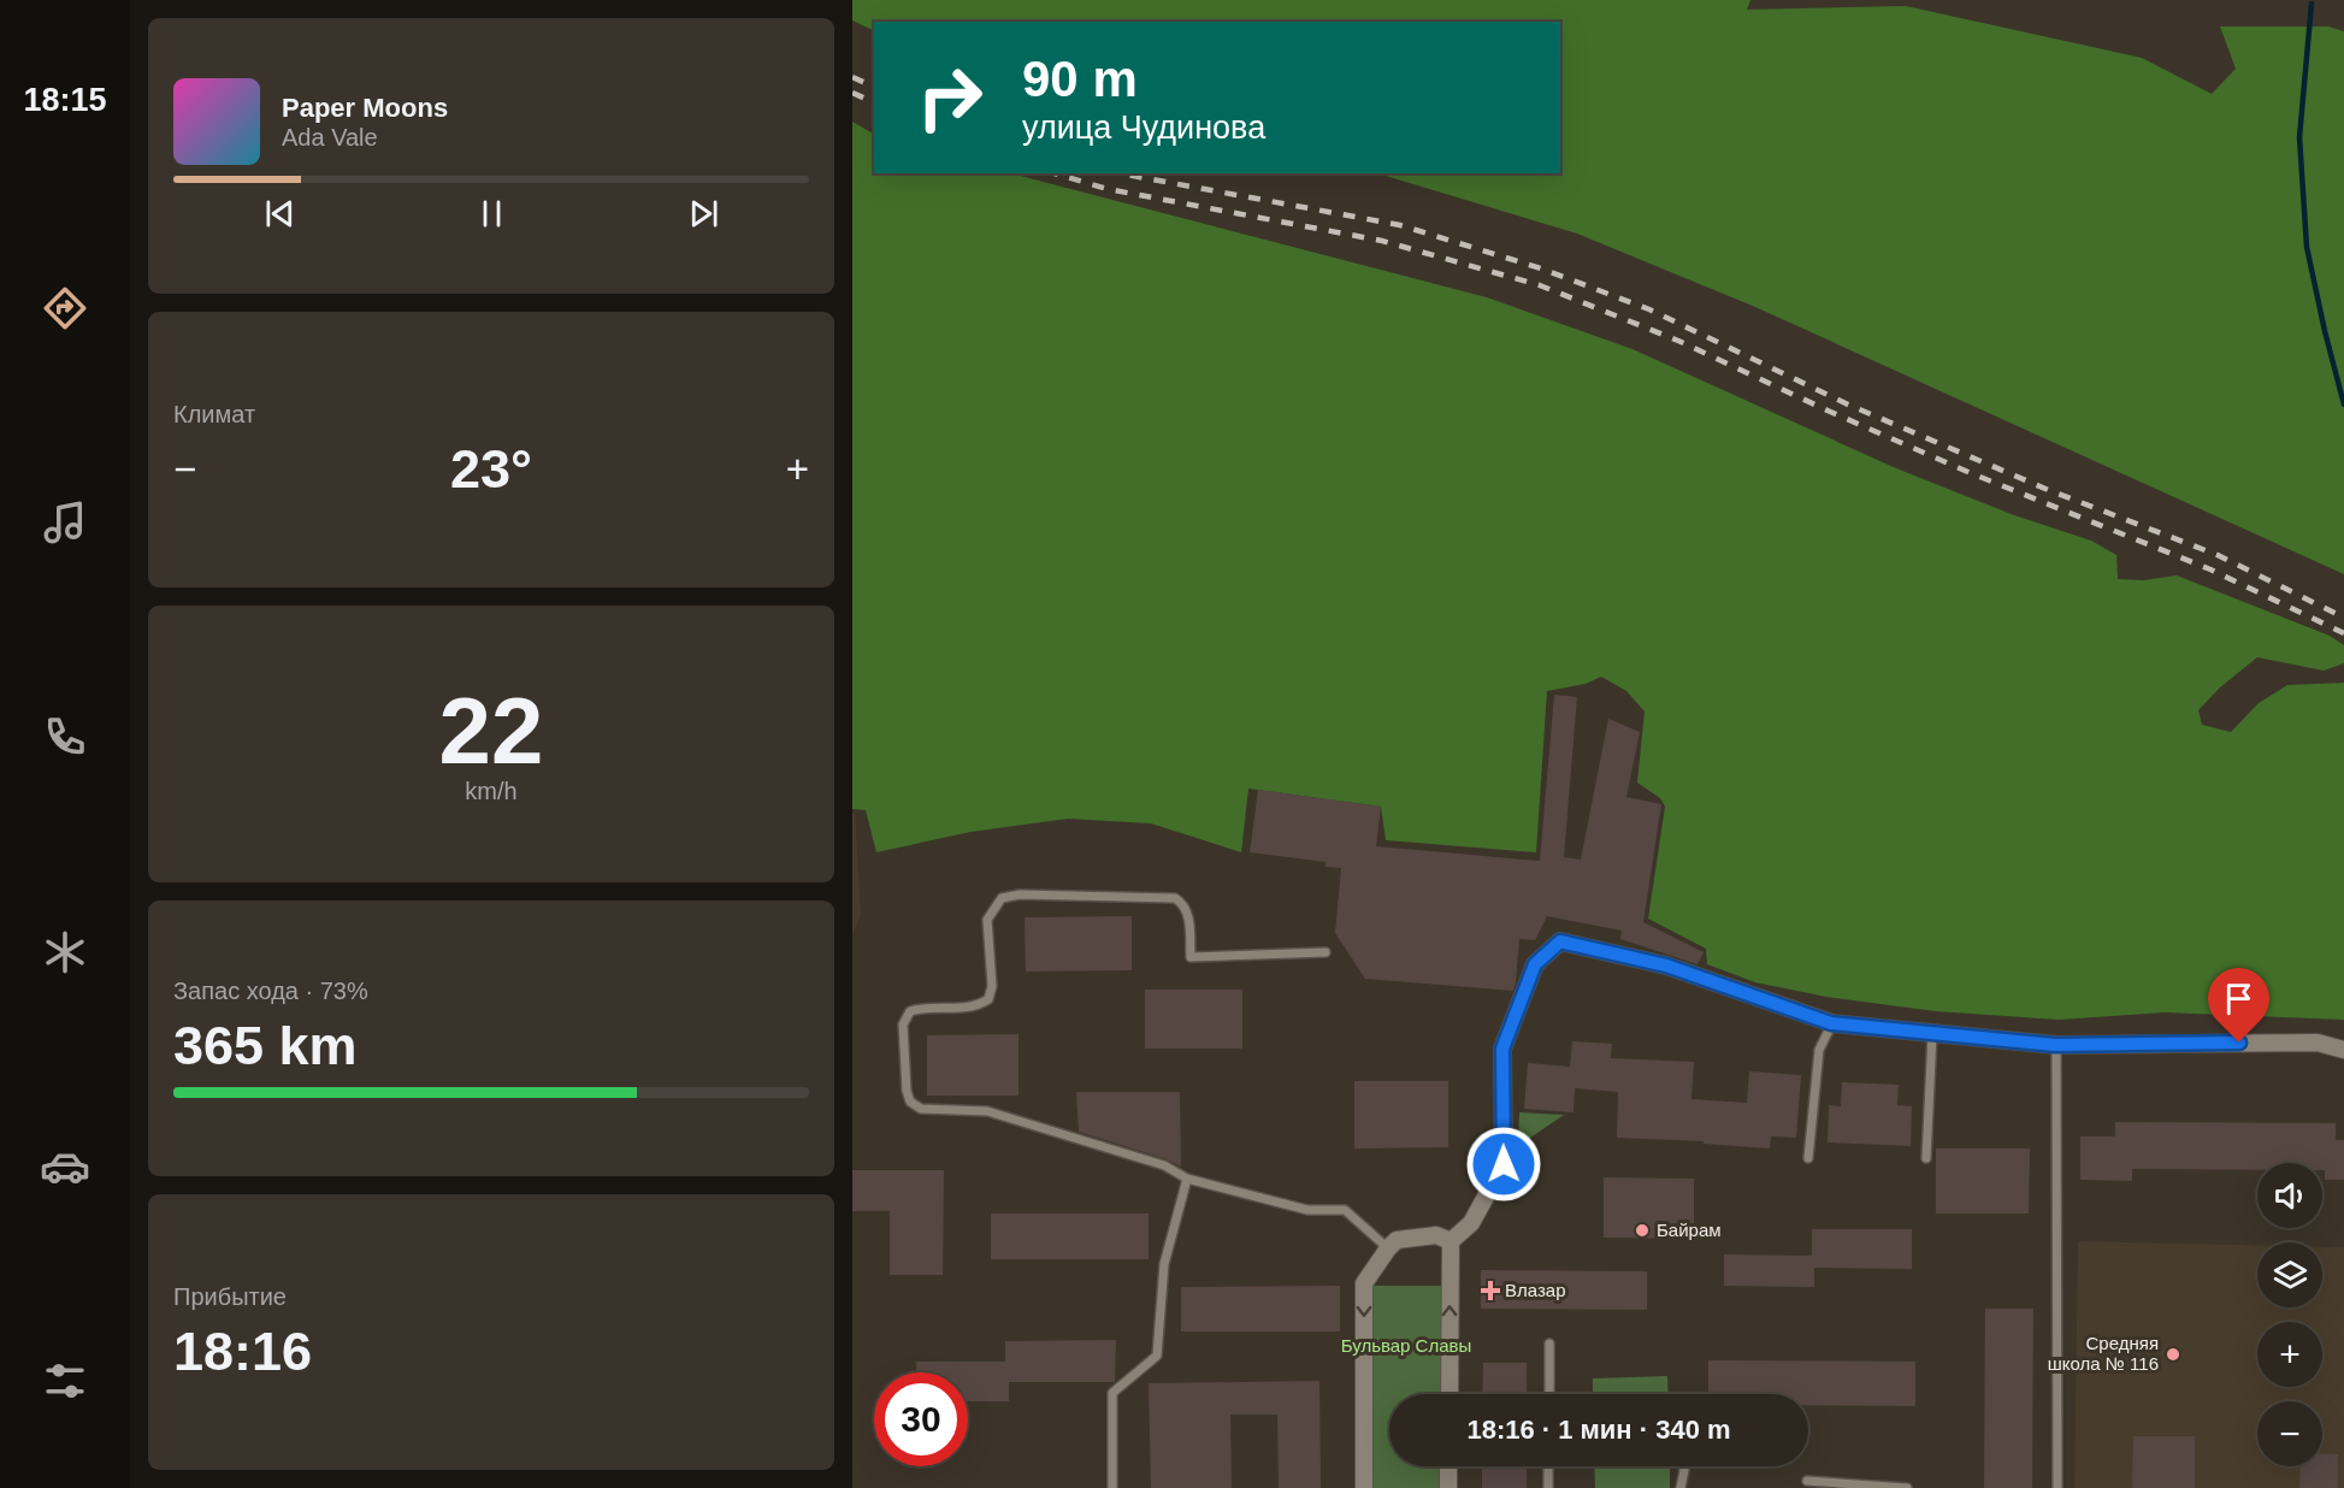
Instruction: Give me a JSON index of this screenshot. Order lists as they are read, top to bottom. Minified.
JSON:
{"parks":["Бульвар Славы"],"places":{"other":["Байрам","Средняя школа № 116"],"health":["Влазар"]},"page":{"tabs":"18:15","turn":["90 m","улица Чудинова"],"song":["Paper Moons","Ada Vale"],"tile":["Климат",["22","km/h"],["Запас хода · 73%","365 km"],["Прибытие","18:16"]],"heat":["−","23°","+"],"map_buttons":["+","−"],"limit":"30","trip":"18:16 · 1 мин · 340 m"}}
